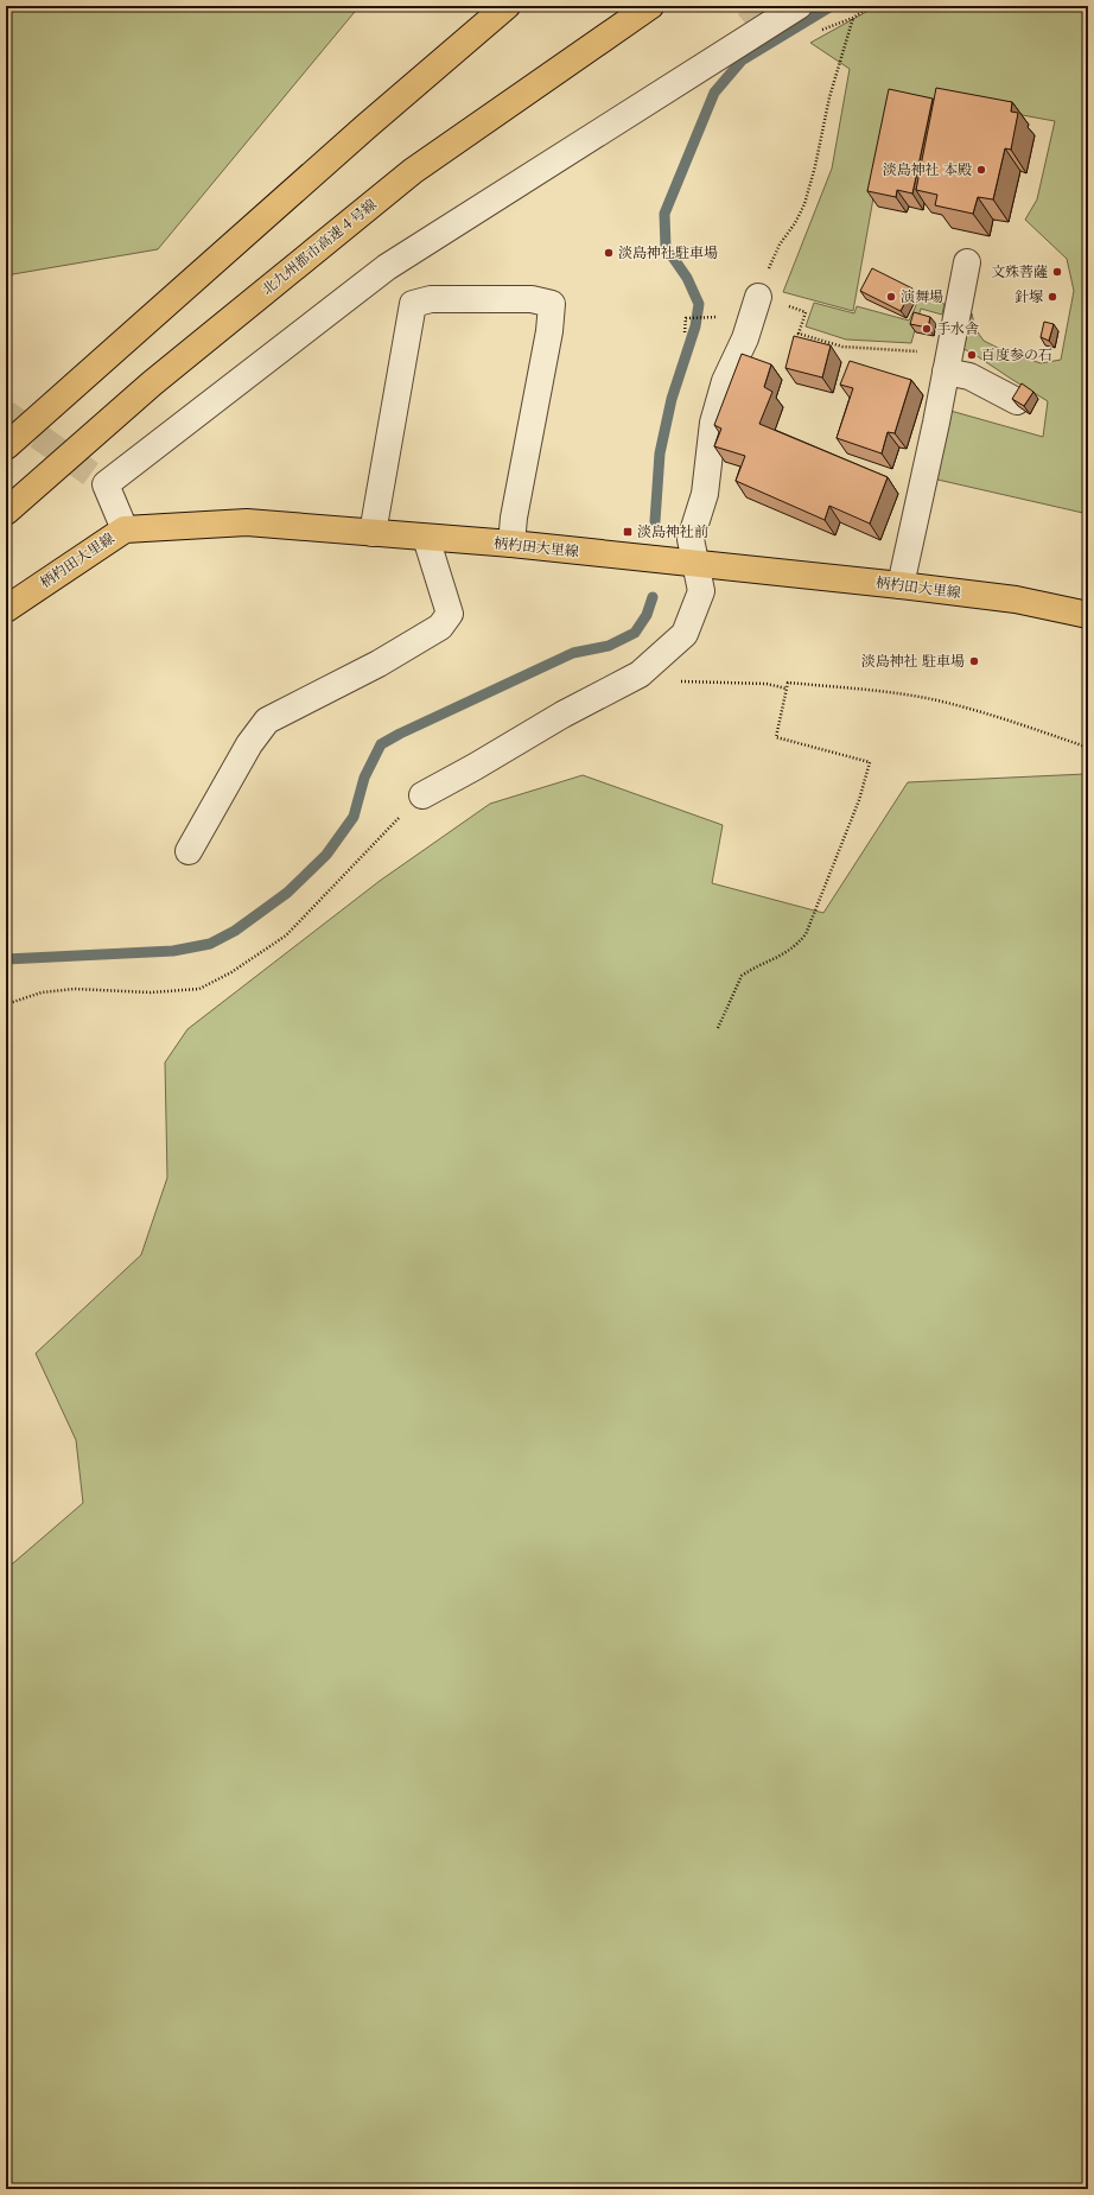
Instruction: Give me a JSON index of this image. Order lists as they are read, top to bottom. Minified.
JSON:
{"streets":{"main road":["北九州都市高速４号線","柄杓田大里線"]},"places":{"other":["淡島神社 本殿","淡島神社駐車場","文殊菩薩","演舞場","針塚","手水舎","百度参の石","淡島神社 駐車場"],"transit":["淡島神社前"]}}
